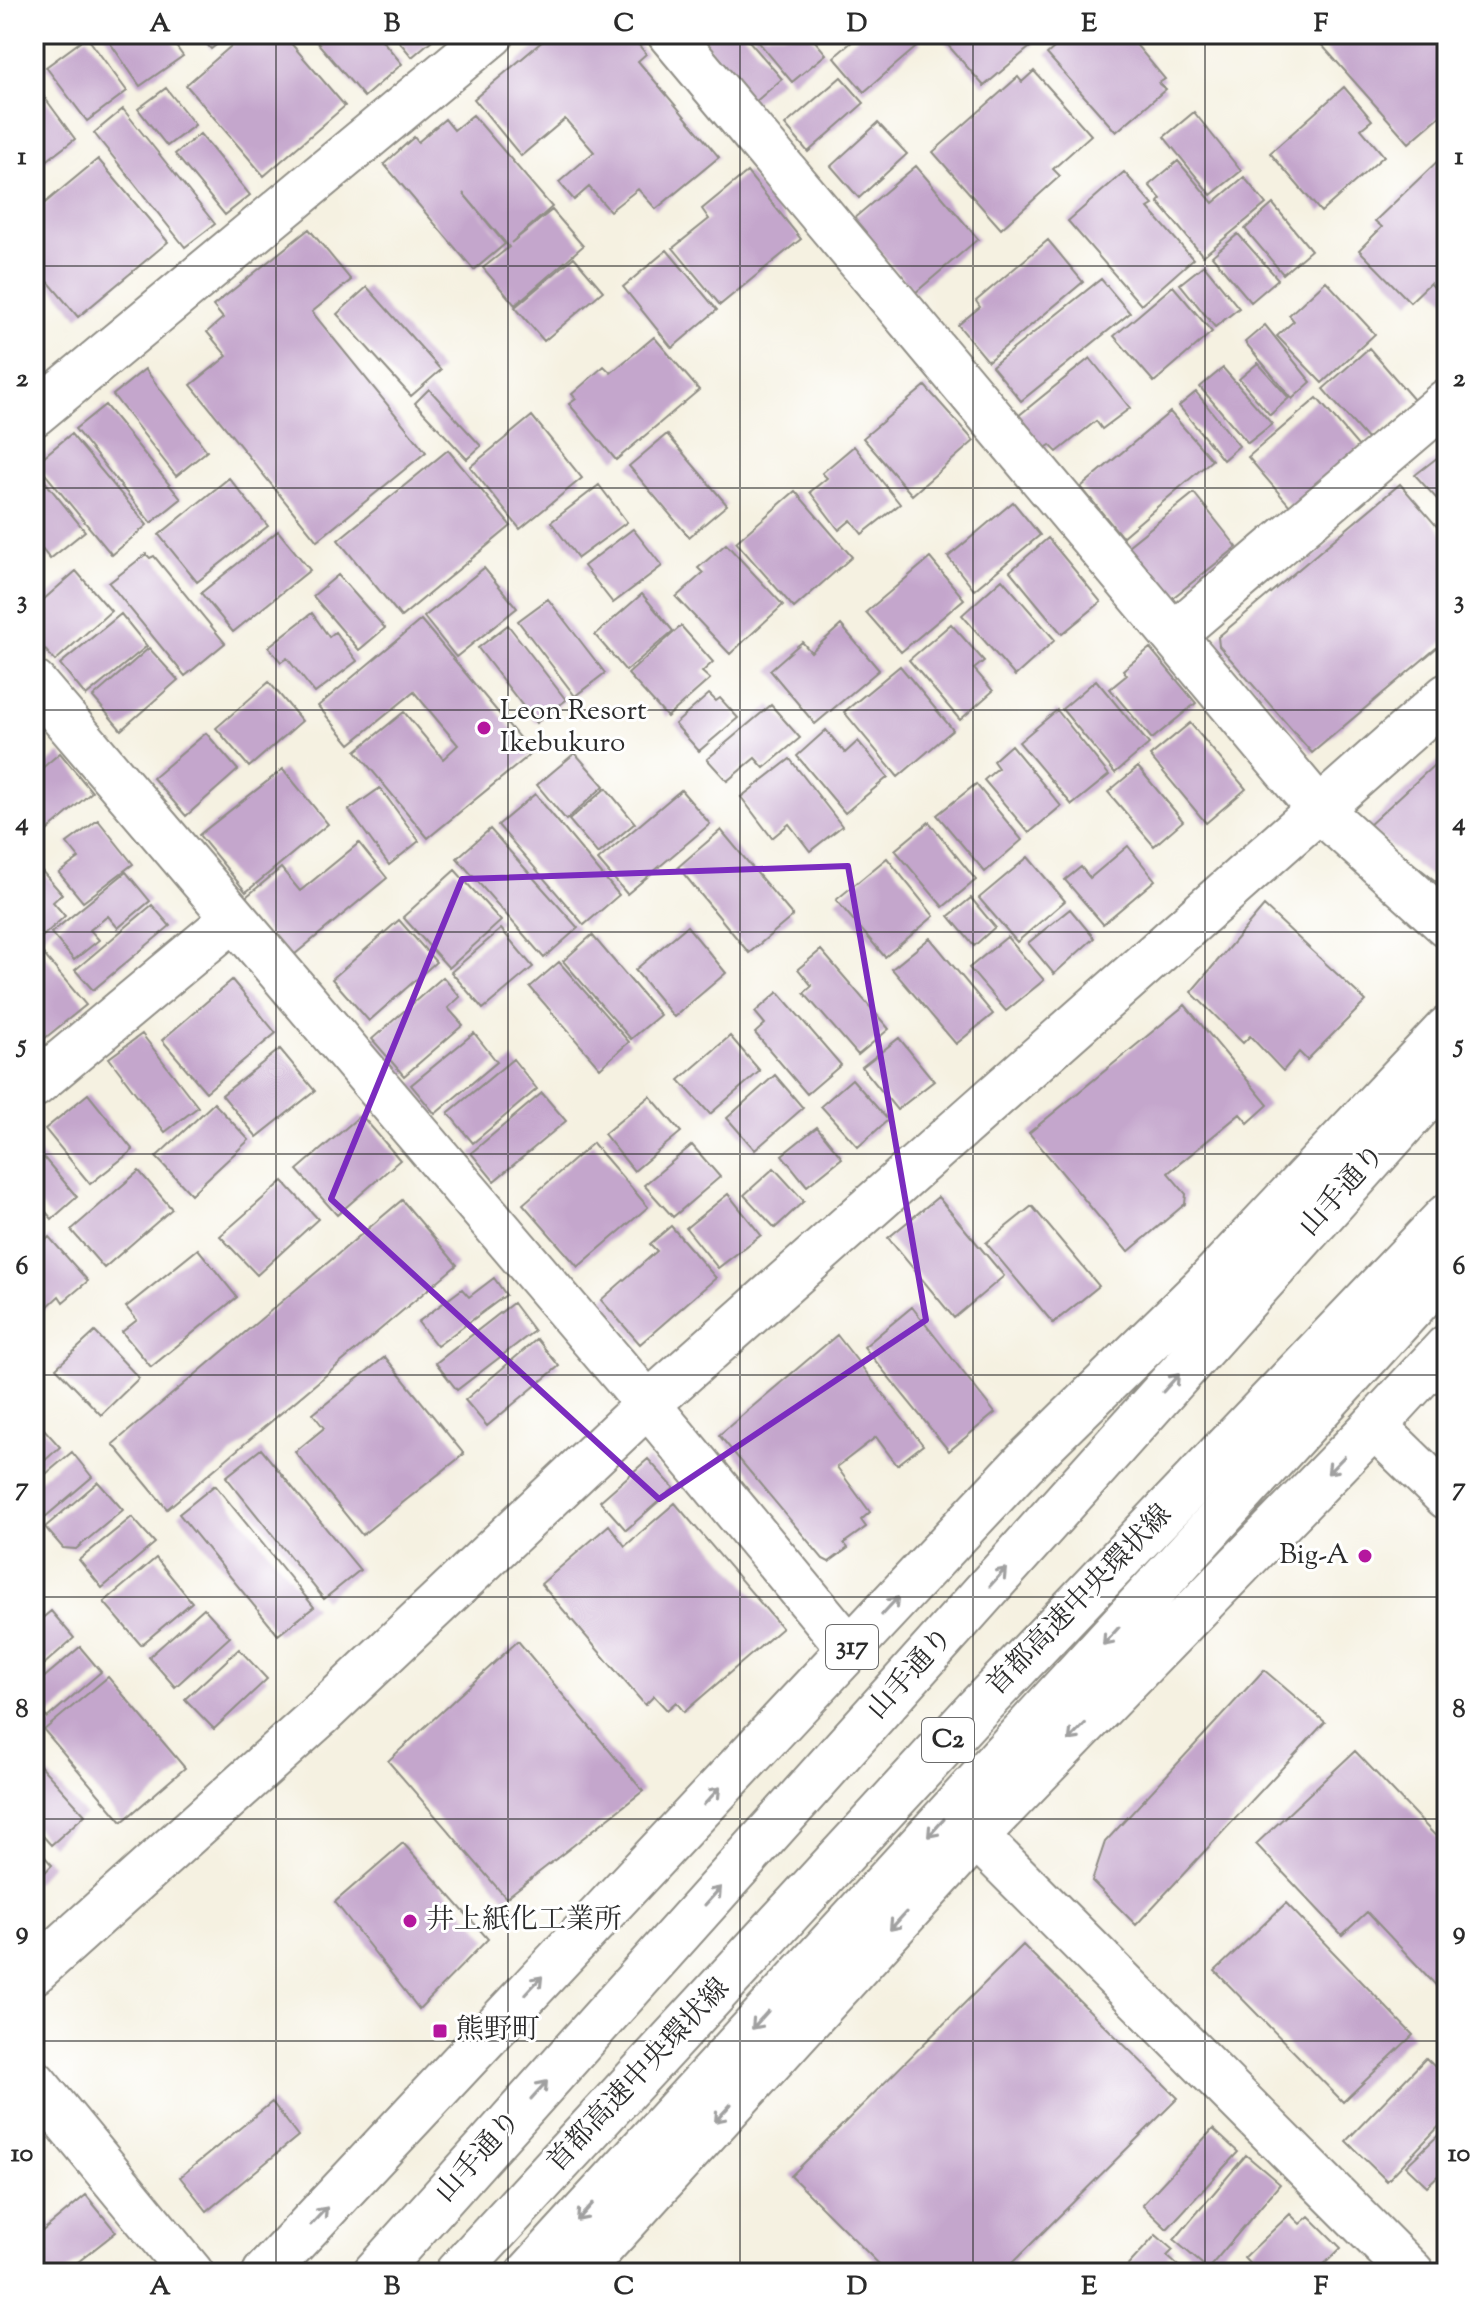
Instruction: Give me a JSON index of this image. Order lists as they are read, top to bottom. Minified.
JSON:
{"streets":{"main road":["山手通り","首都高速中央環状線","317","C2"]},"places":{"other":["Leon Resort Ikebukuro","Big-A","井上紙化工業所"],"transit":["熊野町"]},"grid":{"columns":["A","B","C","D","E","F"],"rows":["1","2","3","4","5","6","7","8","9","10"]}}
